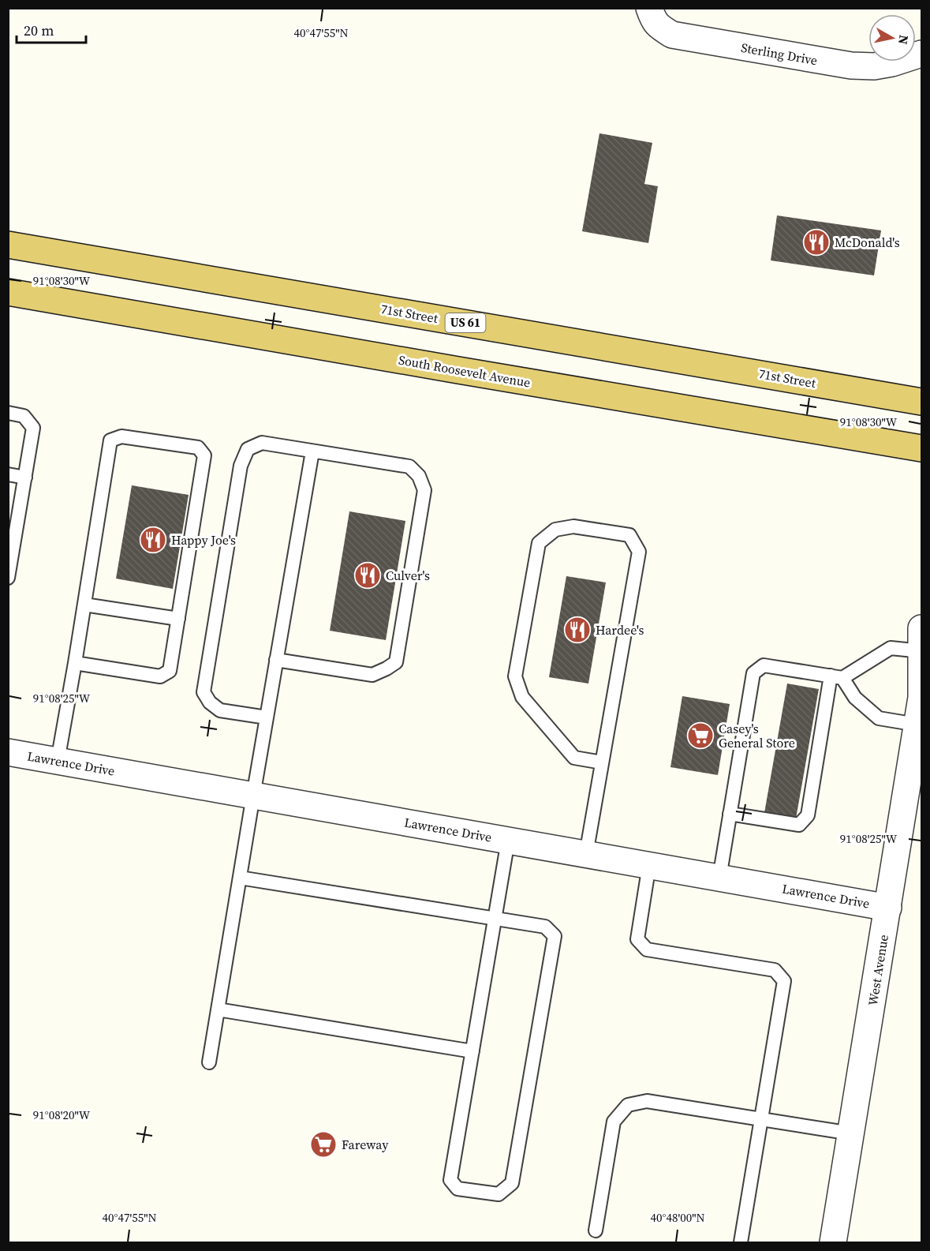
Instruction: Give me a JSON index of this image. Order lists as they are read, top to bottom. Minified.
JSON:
{"streets":{"highway":["71st Street","US 61","South Roosevelt Avenue"],"street":["Sterling Drive","Lawrence Drive","West Avenue"]},"crossings":[["Lawrence Drive","West Avenue"]],"places":{"restaurant":["McDonald's","Happy Joe's","Culver's","Hardee's"],"supermarket":["Casey's General Store","Fareway"]},"scale_bar":"20 m","north":"right","coordinates":["40°47'55\"N","91°08'30\"W","91°08'25\"W","91°08'20\"W","40°48'00\"N"]}
